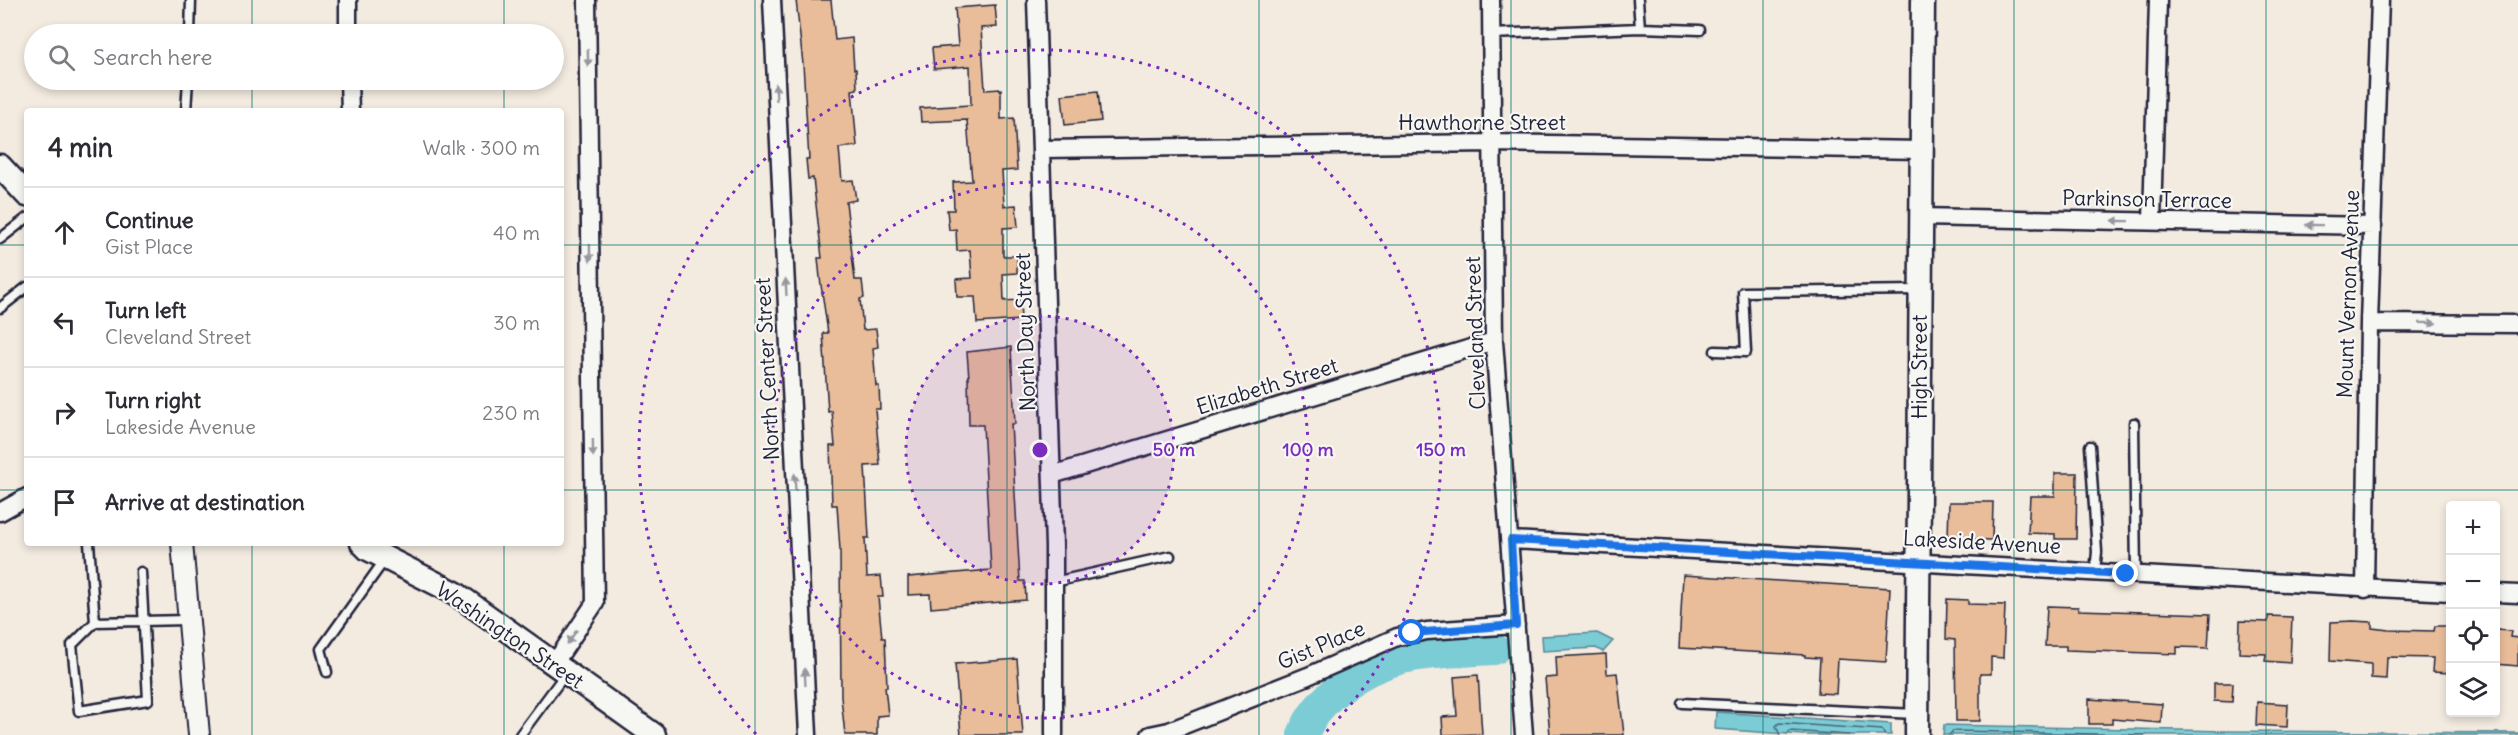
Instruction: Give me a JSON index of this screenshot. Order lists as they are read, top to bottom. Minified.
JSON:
{"streets":{"main road":["High Street","Washington Street"],"street":["Hawthorne Street","Parkinson Terrace","Mount Vernon Avenue","North Day Street","Cleveland Street","North Center Street","Elizabeth Street","Lakeside Avenue","Gist Place"]},"crossings":[["Hawthorne Street","North Day Street"],["Hawthorne Street","Cleveland Street"],["Hawthorne Street","High Street"],["Parkinson Terrace","Mount Vernon Avenue"],["Parkinson Terrace","High Street"],["Mount Vernon Avenue","Lakeside Avenue"],["North Day Street","Elizabeth Street"],["Cleveland Street","Elizabeth Street"],["Cleveland Street","Lakeside Avenue"],["Cleveland Street","Gist Place"],["High Street","Lakeside Avenue"]],"one_way":["Parkinson Terrace","North Center Street"],"page":{"search":"Search here","heading":["4 min","Walk · 300 m"],"list":[["Continue","Gist Place","40 m"],["Turn left","Cleveland Street","30 m"],["Turn right","Lakeside Avenue","230 m"],"Arrive at destination"],"map_buttons":["+","−"]},"rings":["50 m","100 m","150 m"]}
